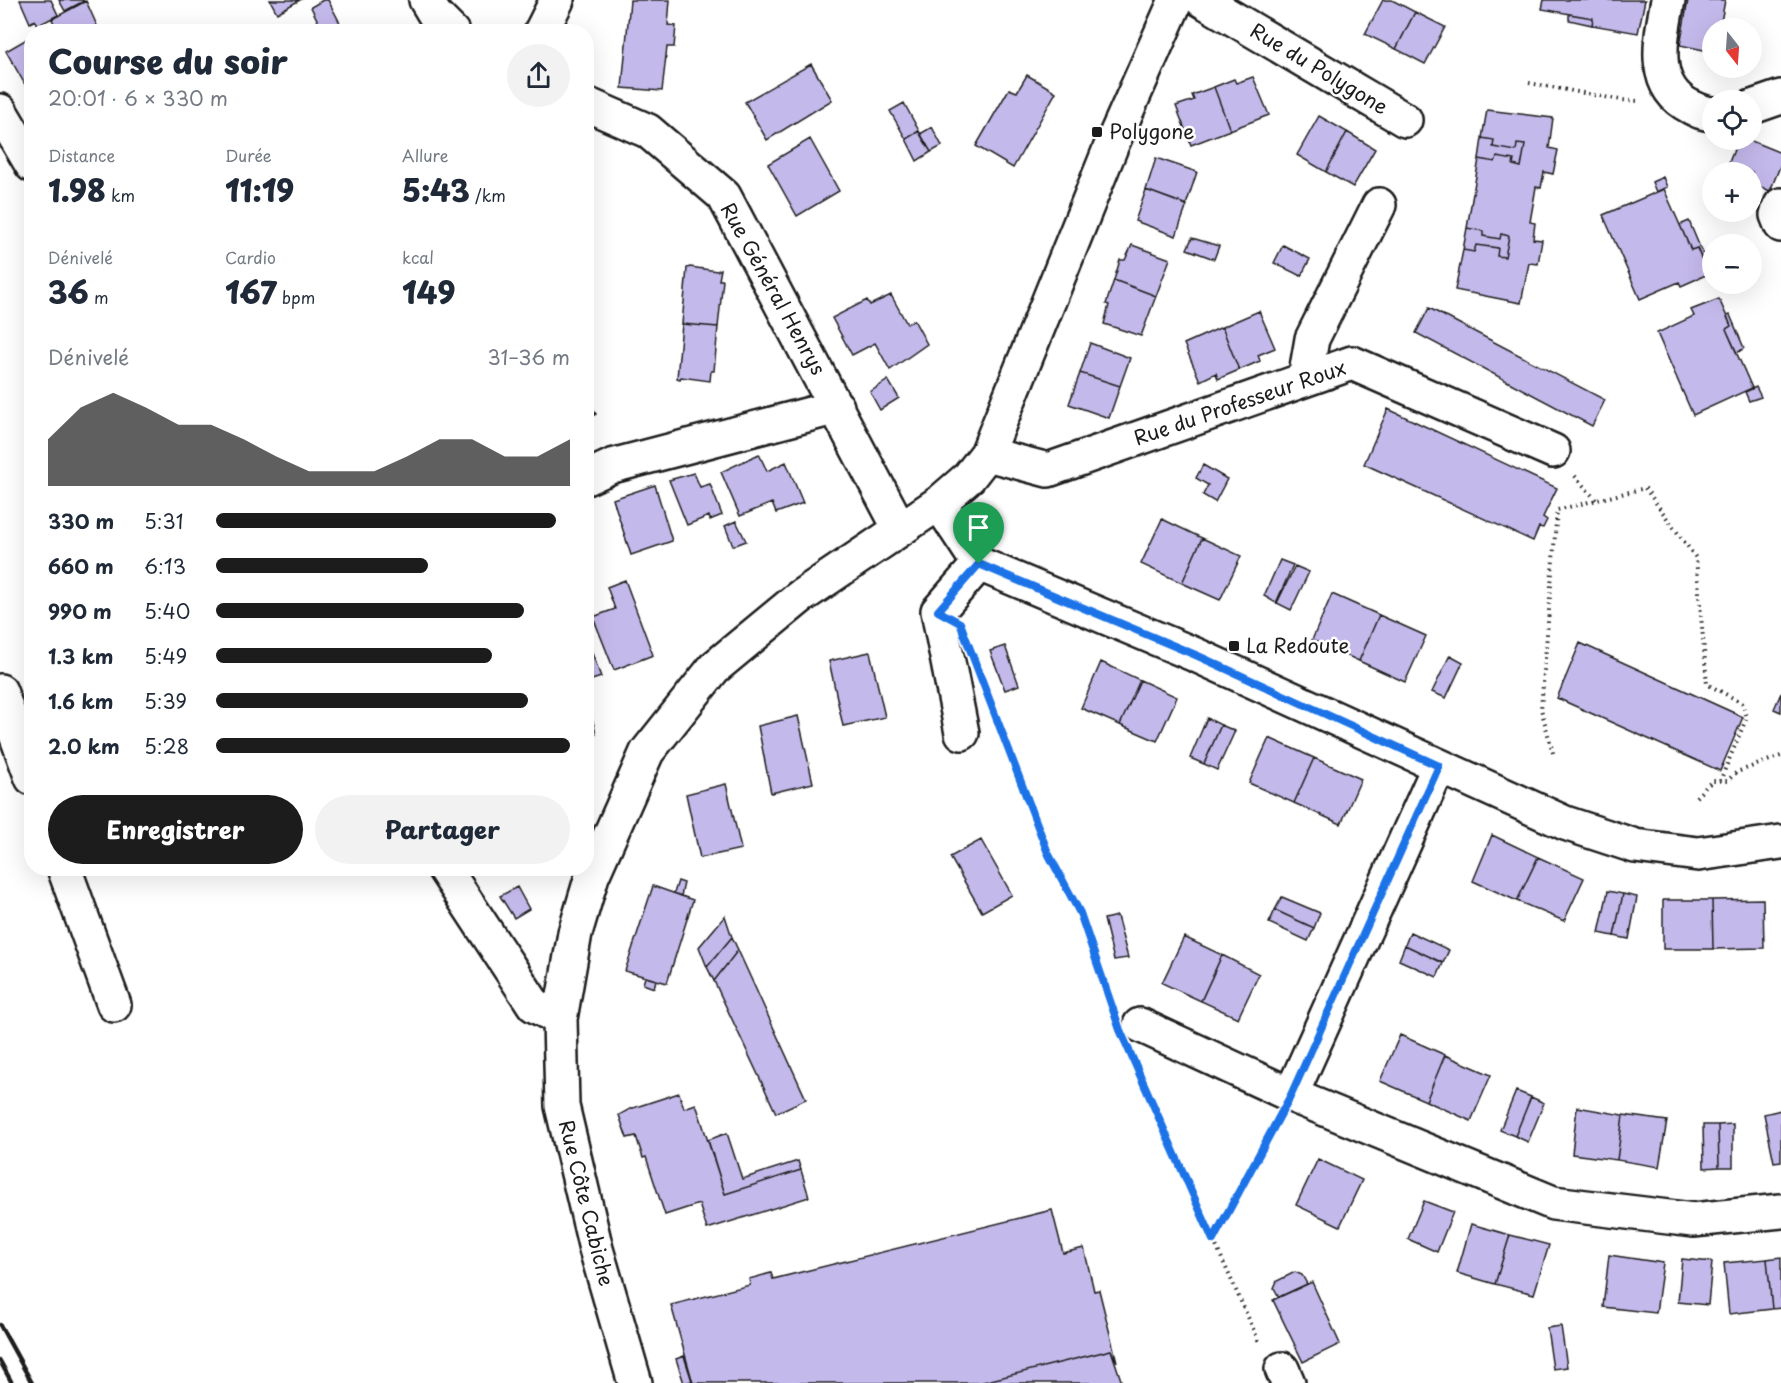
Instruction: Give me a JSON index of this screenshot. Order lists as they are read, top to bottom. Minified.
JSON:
{"streets":{"street":["Rue du Polygone","Rue Général Henrys","Rue du Professeur Roux","Rue Côte Cabiche"]},"places":{"transit":["Polygone","La Redoute"]},"north":"bottom","page":{"map_buttons":["+","−"],"heading":["Course du soir","20:01 · 6 × 330 m"],"stats":[["Distance","1.98 km"],["Durée","11:19"],["Allure","5:43 /km"],["Dénivelé","36 m"],["Cardio","167 bpm"],["kcal","149"]],"chart":["Dénivelé","31–36 m"],"list":[{"name":"330 m","note":"5:31"},{"name":"660 m","note":"6:13"},{"name":"990 m","note":"5:40"},{"name":"1.3 km","note":"5:49"},{"name":"1.6 km","note":"5:39"},{"name":"2.0 km","note":"5:28"}],"buttons":["Enregistrer","Partager"]}}
